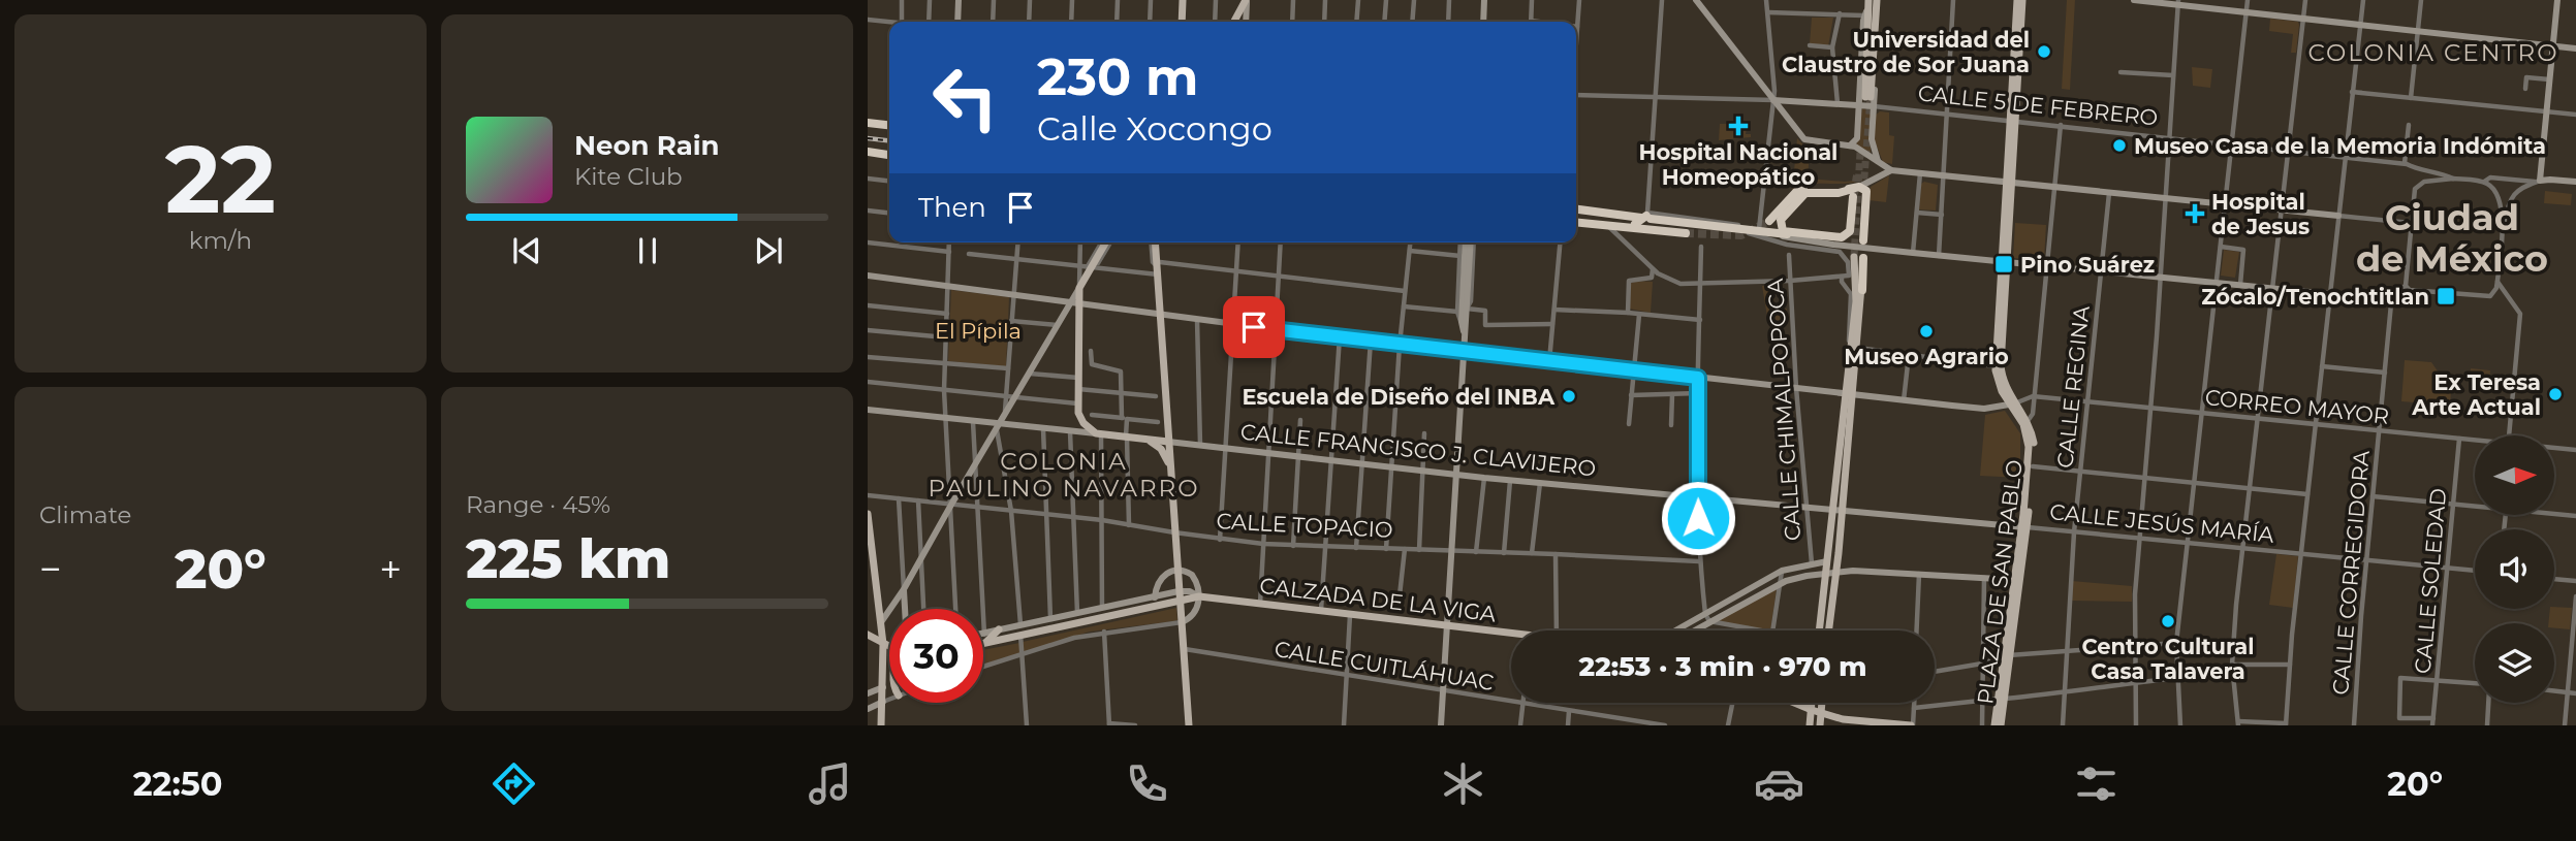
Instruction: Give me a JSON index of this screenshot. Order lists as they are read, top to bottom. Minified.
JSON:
{"streets":{"main road":["CALLE FRANCISCO J. CLAVIJERO","PLAZA DE SAN PABLO","CALZADA DE LA VIGA"],"street":["CALLE 5 DE FEBRERO","CALLE REGINA","CORREO MAYOR","CALLE CHIMALPOPOCA","CALLE JESÚS MARÍA","CALLE TOPACIO","CALLE CORREGIDORA","CALLE SOLEDAD","CALLE CUITLÁHUAC"]},"crossings":[["CALLE REGINA","CORREO MAYOR"],["CALLE REGINA","CALLE JESÚS MARÍA"],["CORREO MAYOR","CALLE CORREGIDORA"],["CORREO MAYOR","CALLE SOLEDAD"],["CORREO MAYOR","PLAZA DE SAN PABLO"],["CALLE CHIMALPOPOCA","CALLE FRANCISCO J. CLAVIJERO"],["CALLE FRANCISCO J. CLAVIJERO","CALLE JESÚS MARÍA"],["CALLE JESÚS MARÍA","CALLE CORREGIDORA"],["CALLE JESÚS MARÍA","CALLE SOLEDAD"],["CALLE JESÚS MARÍA","PLAZA DE SAN PABLO"]],"districts":["COLONIA CENTRO","Ciudad de México","COLONIA PAULINO NAVARRO"],"parks":["El Pípila"],"places":{"other":["Universidad del Claustro de Sor Juana","Museo Casa de la Memoria Indómita","Museo Agrario","Ex Teresa Arte Actual","Escuela de Diseño del INBA","Centro Cultural Casa Talavera"],"health":["Hospital Nacional Homeopático","Hospital de Jesus"],"transit":["Pino Suárez","Zócalo/Tenochtitlan"]},"north":"right","page":{"tile":[["22","km/h"],"Climate",["Range · 45%","225 km"]],"turn":["230 m","Calle Xocongo"],"song":["Neon Rain","Kite Club"],"then":"Then","heat":["−","20°","+"],"limit":"30","trip":"22:53 · 3 min · 970 m","tabs":["22:50","20°"]}}
